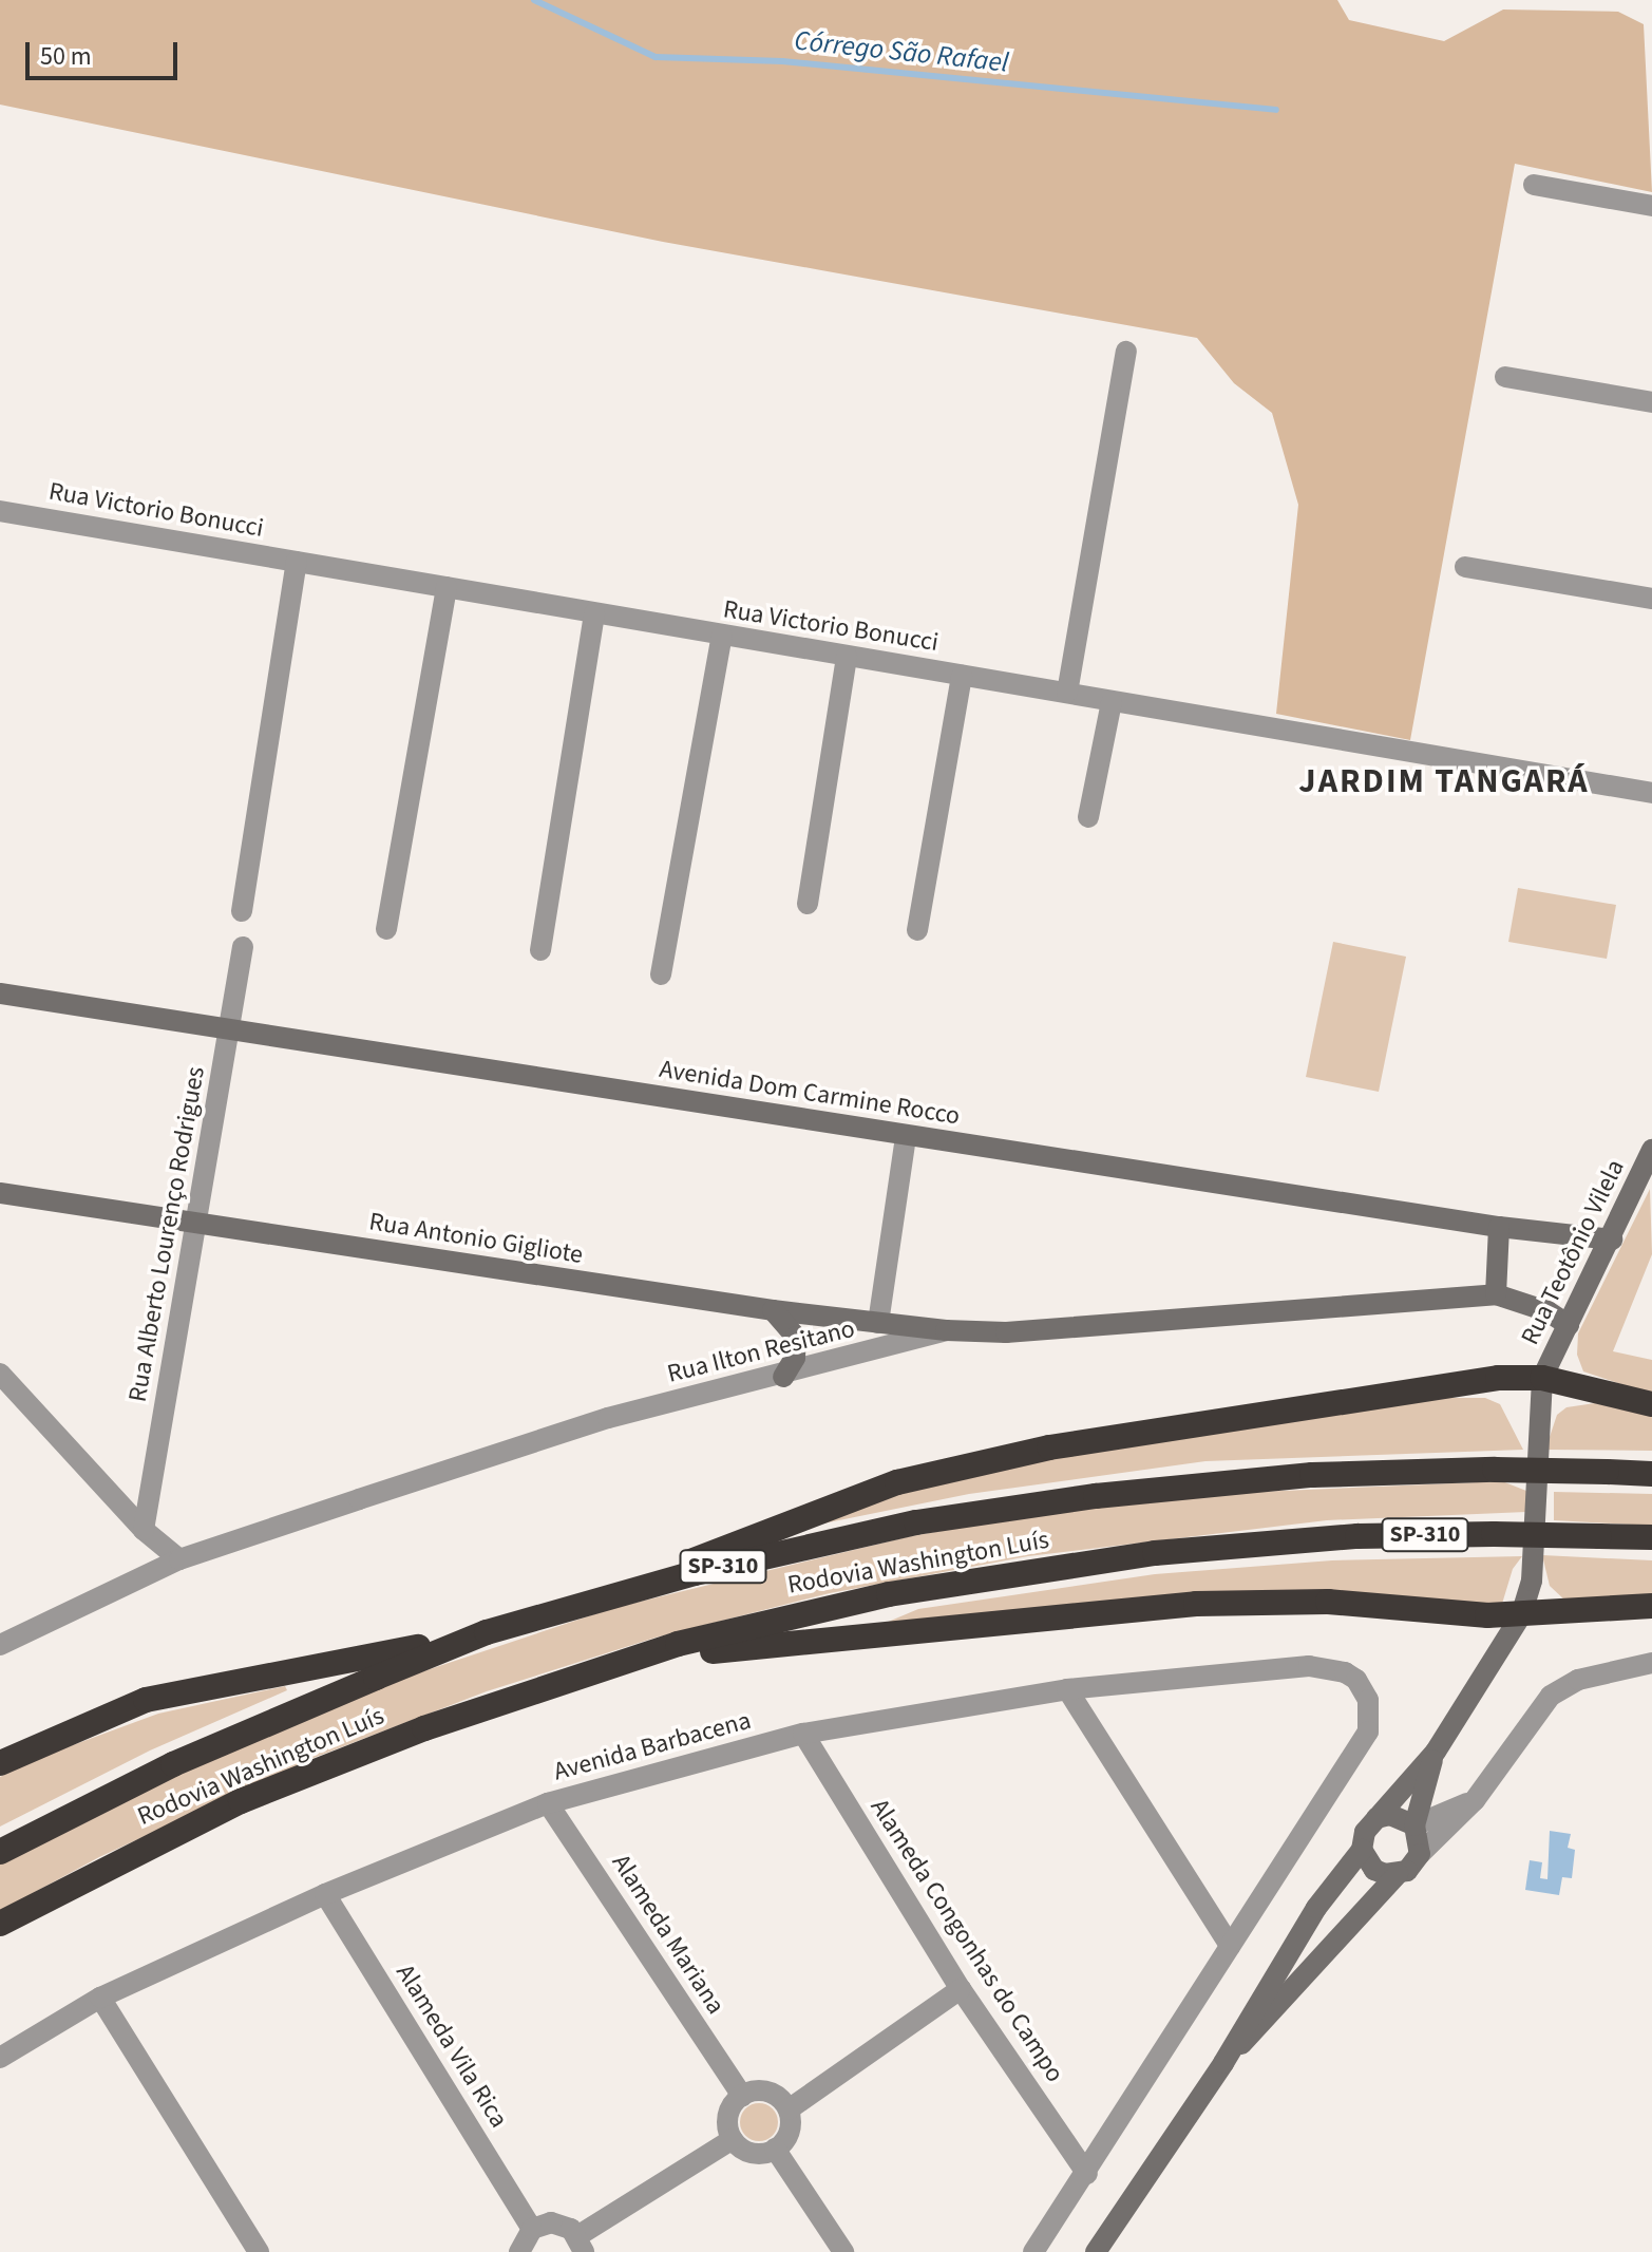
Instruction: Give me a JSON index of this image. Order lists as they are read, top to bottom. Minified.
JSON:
{"streets":{"highway":["SP-310","Rodovia Washington Luís"],"street":["Rua Victorio Bonucci","Avenida Dom Carmine Rocco","Rua Alberto Lourenço Rodrigues","Rua Antonio Gigliote","Rua Teotônio Vilela","Rua Ilton Resitano","Avenida Barbacena","Alameda Mariana","Alameda Congonhas do Campo","Alameda Vila Rica"]},"crossings":[["Avenida Dom Carmine Rocco","Rua Alberto Lourenço Rodrigues"],["Avenida Dom Carmine Rocco","Rua Teotônio Vilela"],["Rua Alberto Lourenço Rodrigues","Rua Antonio Gigliote"],["Rua Antonio Gigliote","Rua Ilton Resitano"],["Rua Teotônio Vilela","Rua Ilton Resitano"],["Avenida Barbacena","Alameda Mariana"],["Avenida Barbacena","Alameda Congonhas do Campo"],["Avenida Barbacena","Alameda Vila Rica"]],"districts":["JARDIM TANGARÁ"],"water":["Córrego São Rafael"],"scale_bar":"50 m"}
